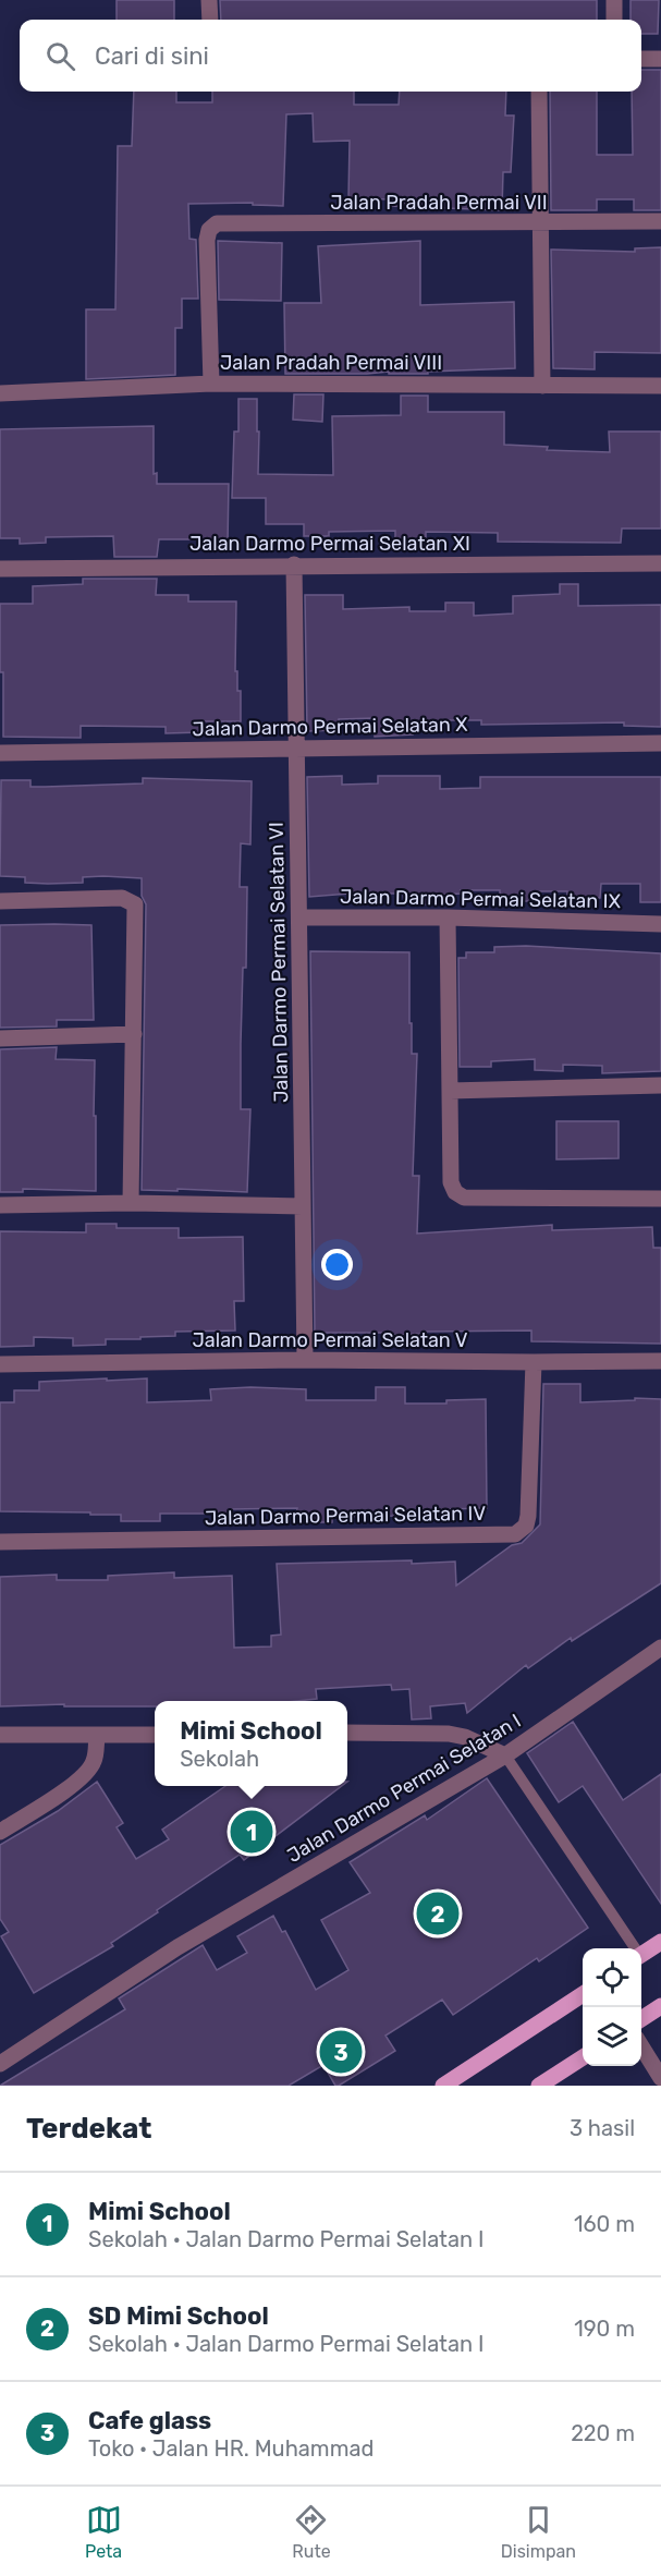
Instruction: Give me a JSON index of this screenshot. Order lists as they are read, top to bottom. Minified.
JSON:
{"streets":{"street":["Jalan Pradah Permai VII","Jalan Pradah Permai VIII","Jalan Darmo Permai Selatan XI","Jalan Darmo Permai Selatan X","Jalan Darmo Permai Selatan IX","Jalan Darmo Permai Selatan VI","Jalan Darmo Permai Selatan V","Jalan Darmo Permai Selatan IV","Jalan Darmo Permai Selatan I"]},"crossings":[["Jalan Pradah Permai VII","Jalan Pradah Permai VIII"],["Jalan Darmo Permai Selatan XI","Jalan Darmo Permai Selatan VI"],["Jalan Darmo Permai Selatan X","Jalan Darmo Permai Selatan VI"],["Jalan Darmo Permai Selatan IX","Jalan Darmo Permai Selatan VI"],["Jalan Darmo Permai Selatan VI","Jalan Darmo Permai Selatan V"],["Jalan Darmo Permai Selatan V","Jalan Darmo Permai Selatan IV"]],"page":{"search":"Cari di sini","popup":["Mimi School","Sekolah"],"pins":["1","2","3"],"heading":["Terdekat","3 hasil"],"list":[{"mark":"1","name":"Mimi School","note":"Sekolah · Jalan Darmo Permai Selatan I","value":"160 m"},{"mark":"2","name":"SD Mimi School","note":"Sekolah · Jalan Darmo Permai Selatan I","value":"190 m"},{"mark":"3","name":"Cafe glass","note":"Toko · Jalan HR. Muhammad","value":"220 m"}],"nav":["Peta","Rute","Disimpan"]}}
